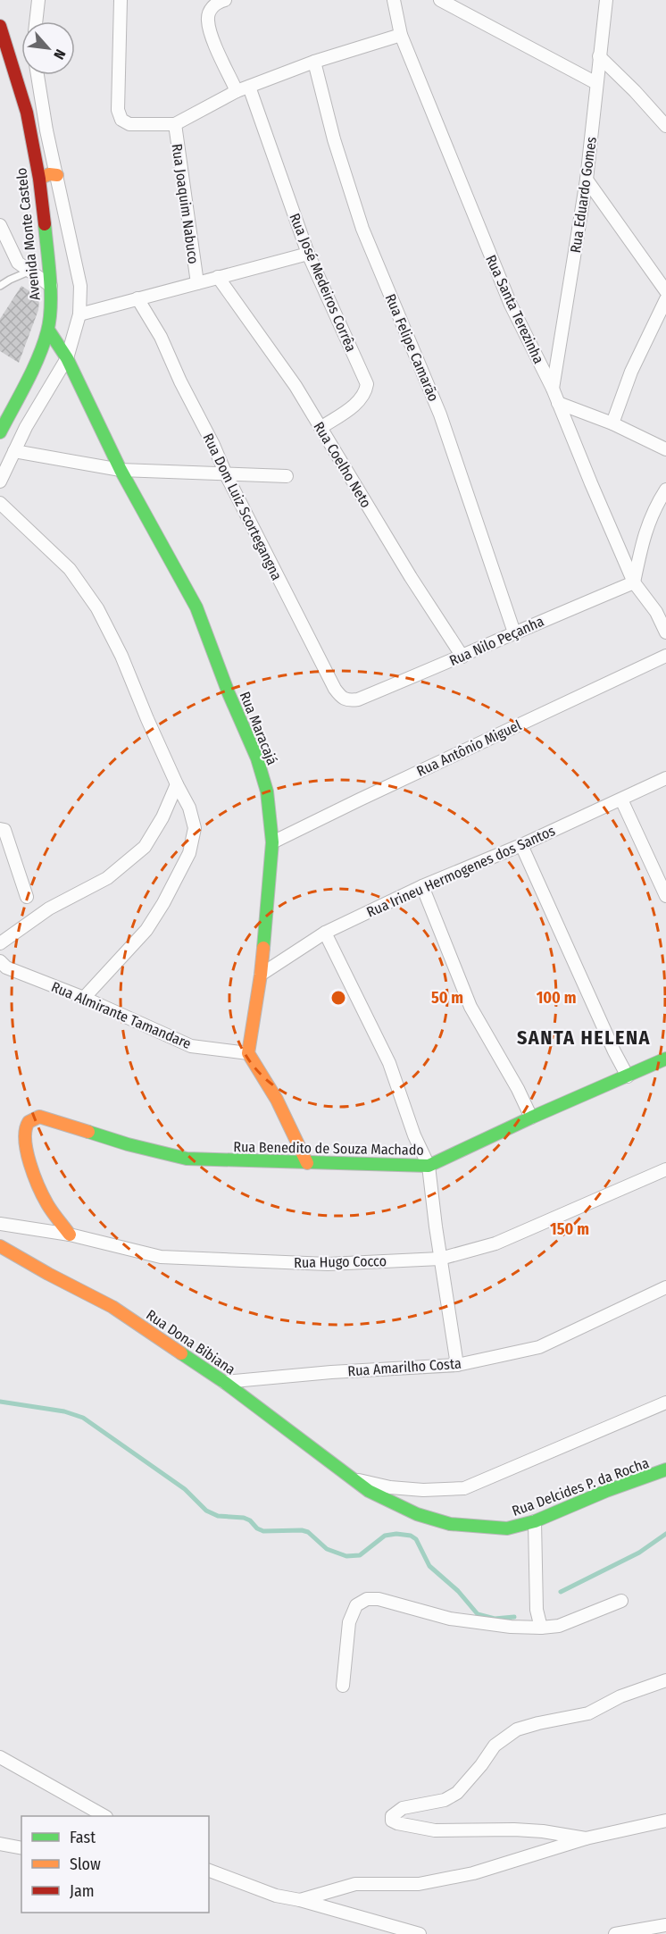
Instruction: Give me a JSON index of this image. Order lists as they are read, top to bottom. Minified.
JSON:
{"streets":{"street":["Rua Eduardo Gomes","Rua Joaquim Nabuco","Avenida Monte Castelo","Rua José Medeiros Corrêa","Rua Santa Terezinha","Rua Felipe Camarão","Rua Coelho Neto","Rua Dom Luiz Scortegangna","Rua Nilo Peçanha","Rua Maracajá","Rua Antônio Miguel","Rua Irineu Hermogenes dos Santos","Rua Almirante Tamandare","Rua Benedito de Souza Machado","Rua Hugo Cocco","Rua Dona Bibiana","Rua Amarilho Costa","Rua Delcides P. da Rocha"]},"crossings":[["Rua Eduardo Gomes","Rua Santa Terezinha"],["Rua Joaquim Nabuco","Rua José Medeiros Corrêa"],["Rua Joaquim Nabuco","Rua Coelho Neto"],["Rua Joaquim Nabuco","Rua Dom Luiz Scortegangna"],["Avenida Monte Castelo","Rua Maracajá"],["Rua José Medeiros Corrêa","Rua Coelho Neto"],["Rua Santa Terezinha","Rua Nilo Peçanha"],["Rua Felipe Camarão","Rua Nilo Peçanha"],["Rua Coelho Neto","Rua Nilo Peçanha"],["Rua Dom Luiz Scortegangna","Rua Nilo Peçanha"],["Rua Maracajá","Rua Antônio Miguel"],["Rua Maracajá","Rua Irineu Hermogenes dos Santos"],["Rua Maracajá","Rua Almirante Tamandare"],["Rua Benedito de Souza Machado","Rua Hugo Cocco"],["Rua Dona Bibiana","Rua Amarilho Costa"],["Rua Dona Bibiana","Rua Delcides P. da Rocha"]],"districts":["SANTA HELENA"],"legend":["Fast","Slow","Jam"],"north":"bottom right","rings":["50 m","100 m","150 m"]}
